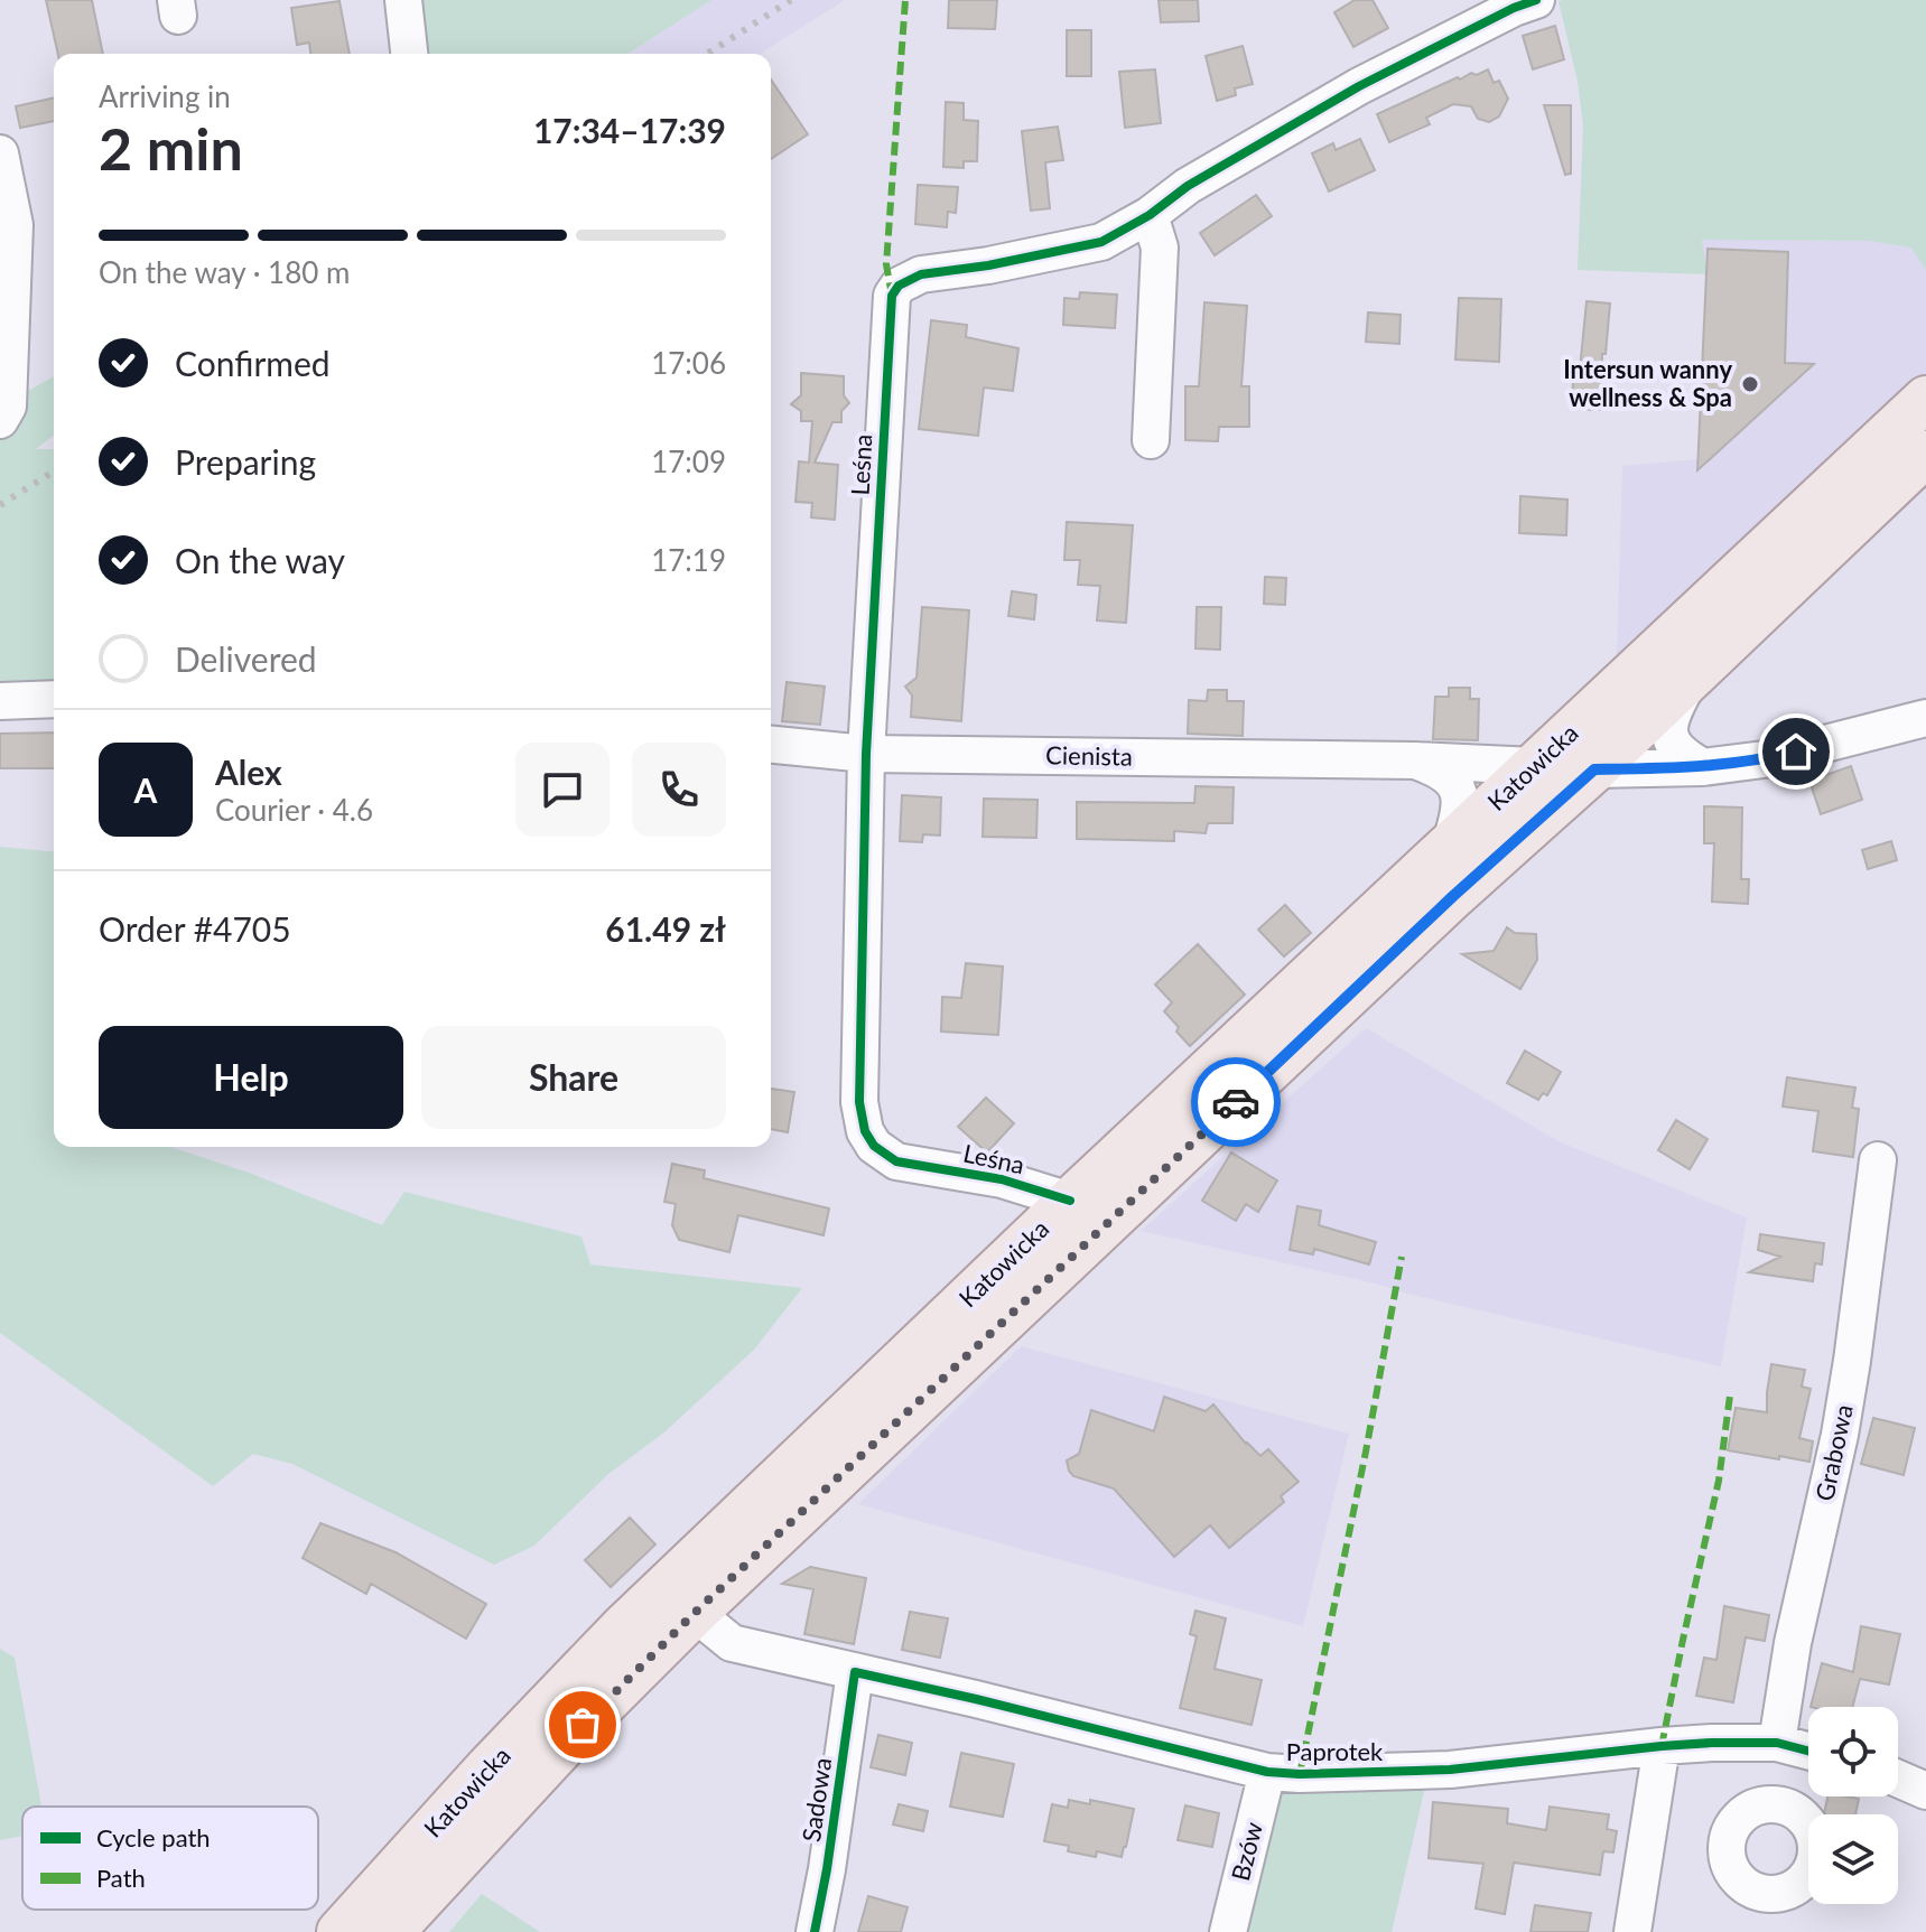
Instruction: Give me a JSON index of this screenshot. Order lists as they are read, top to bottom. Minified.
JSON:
{"streets":{"main road":["Katowicka"],"street":["Leśna","Cienista","Grabowa","Paprotek","Sadowa","Bzów"]},"crossings":[["Leśna","Cienista"],["Leśna","Katowicka"],["Cienista","Katowicka"],["Katowicka","Paprotek"],["Grabowa","Paprotek"],["Paprotek","Sadowa"],["Paprotek","Bzów"]],"places":["Intersun wanny wellness & Spa"],"legend":["Cycle path","Path"],"page":{"heading":["2 min","Arriving in","17:34–17:39"],"panel":["Alex","Courier · 4.6","Order #4705","61.49 zł"],"bar":"On the way · 180 m","list":[["Confirmed","17:06"],["Preparing","17:09"],["On the way","17:19"],"Delivered"],"round":"A","buttons":["Help","Share"]}}
